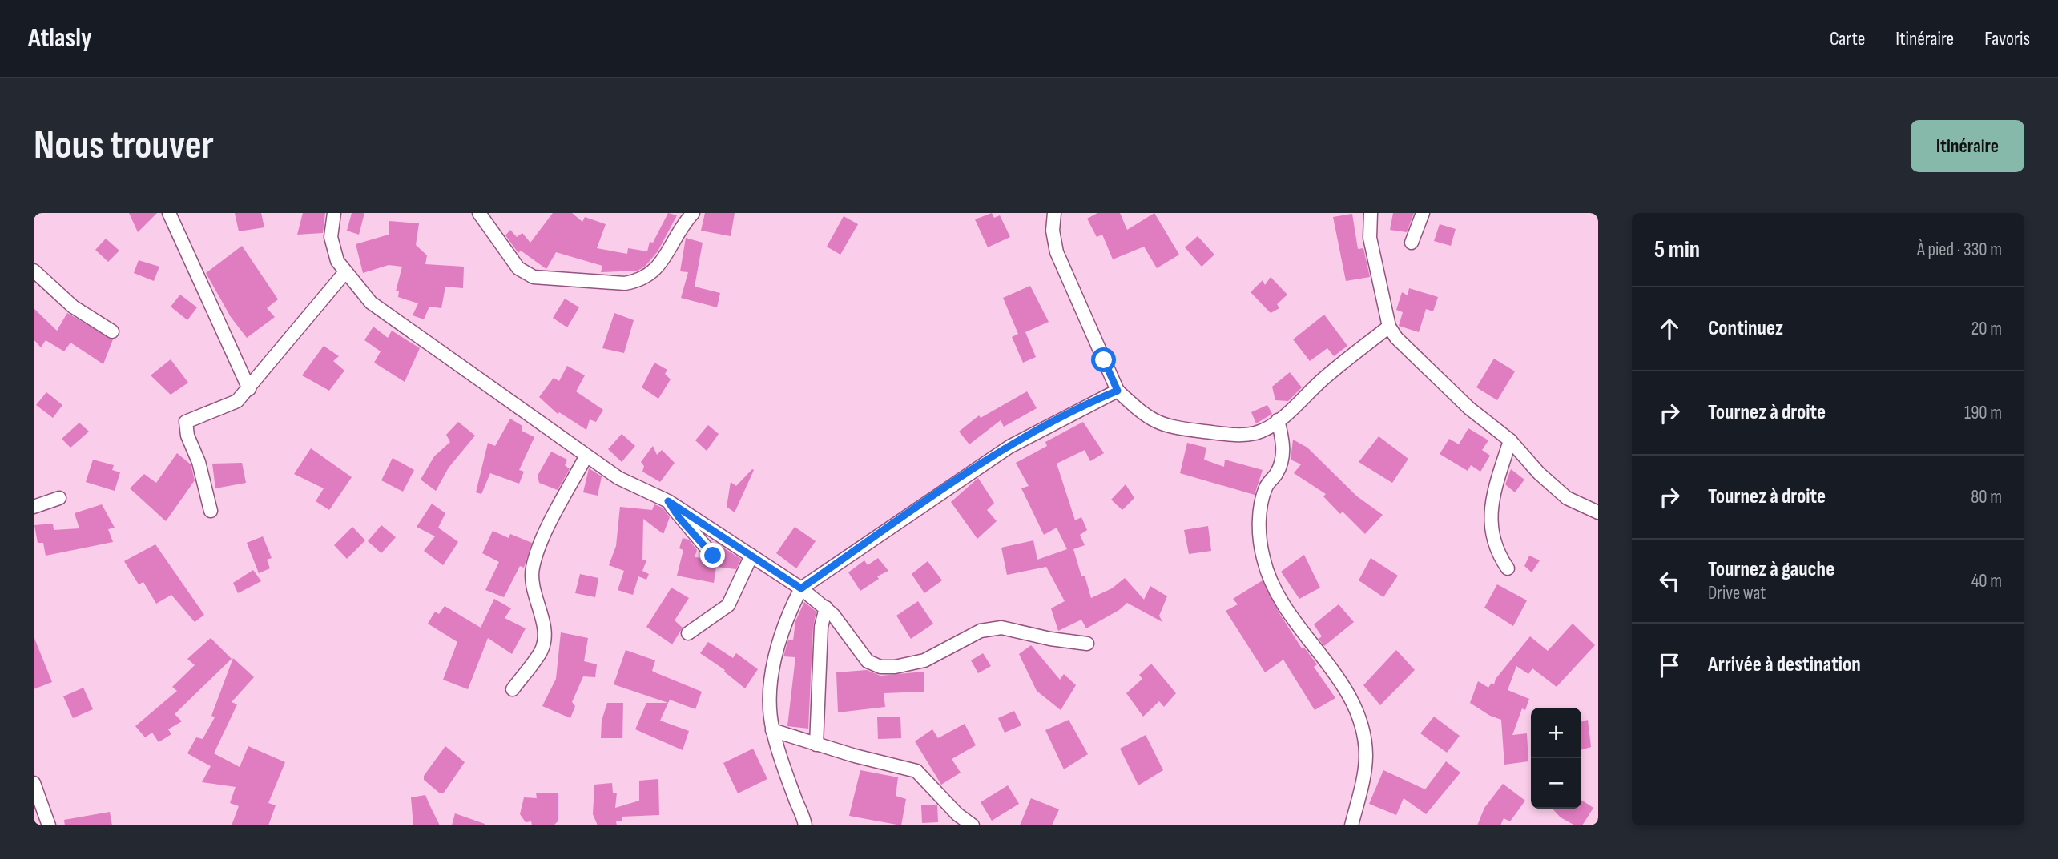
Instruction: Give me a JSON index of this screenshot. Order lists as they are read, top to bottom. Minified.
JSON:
{"page":{"header":"Atlasly","nav":["Carte","Itinéraire","Favoris"],"buttons":"Itinéraire","title":"Nous trouver","heading":["5 min","À pied · 330 m"],"list":[["Continuez","20 m"],["Tournez à droite","190 m"],["Tournez à droite","80 m"],["Tournez à gauche","Drive wat","40 m"],"Arrivée à destination"],"map_buttons":["+","−"]}}
